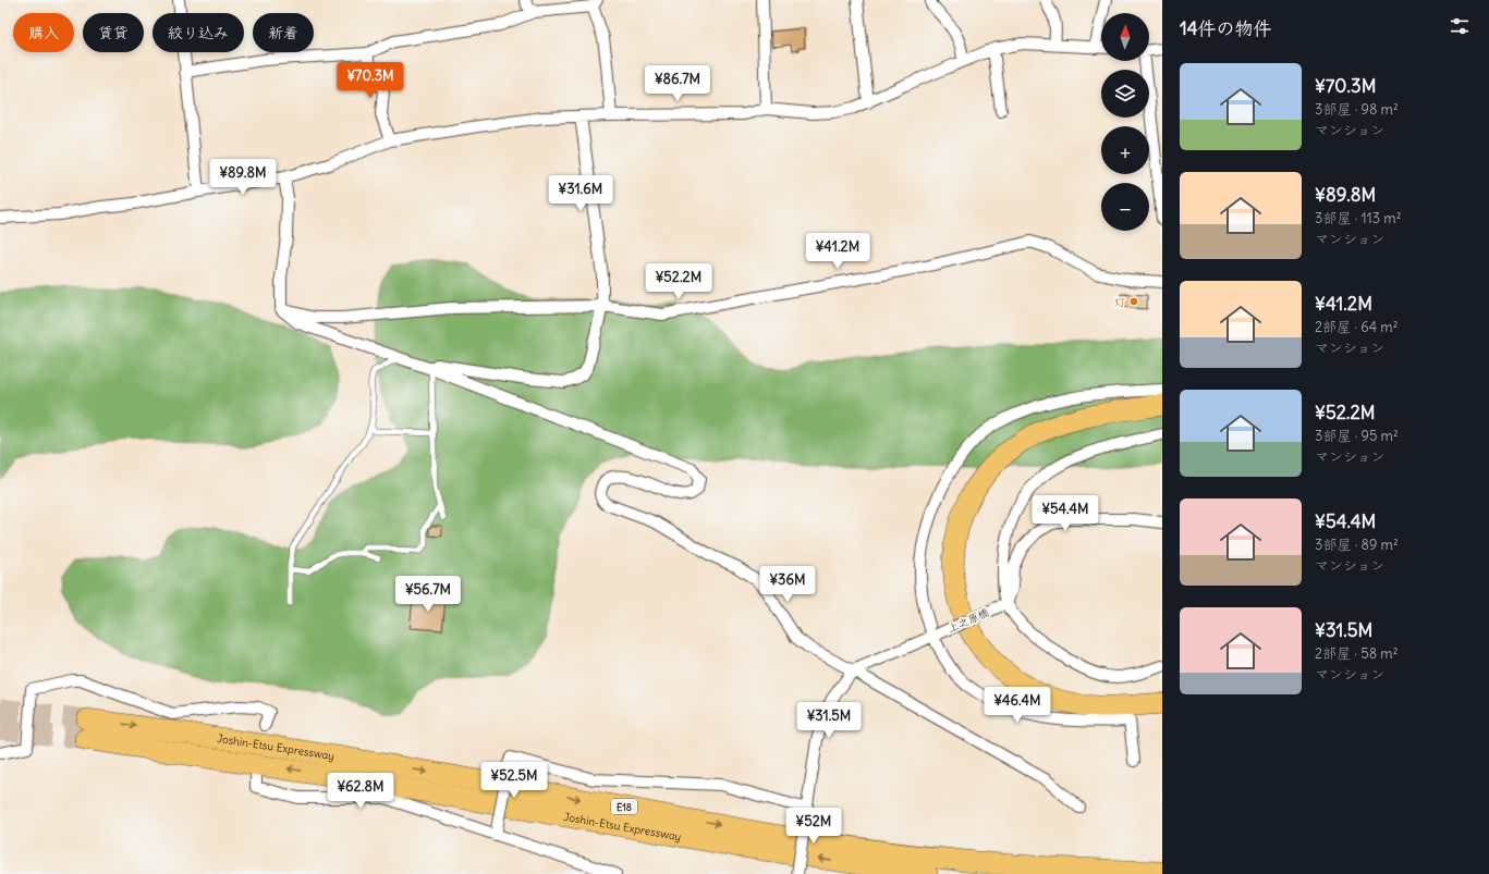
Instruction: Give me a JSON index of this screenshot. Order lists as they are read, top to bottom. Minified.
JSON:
{"streets":{"highway":["Joshin-Etsu Expressway","E18"],"street":["上之原橋"]},"places":["灯"],"north":"top","page":{"heading":"14件の物件","map_buttons":["+","−"],"chip":["購入","賃貸","絞り込み","新着"],"list":[{"name":"¥70.3M","note":"3部屋 · 98 m² · マンション"},{"name":"¥89.8M","note":"3部屋 · 113 m² · マンション"},{"name":"¥41.2M","note":"2部屋 · 64 m² · マンション"},{"name":"¥52.2M","note":"3部屋 · 95 m² · マンション"},{"name":"¥54.4M","note":"3部屋 · 89 m² · マンション"},{"name":"¥31.5M","note":"2部屋 · 58 m² · マンション"}],"price":["¥70.3M","¥86.7M","¥89.8M","¥31.6M","¥41.2M","¥52.2M","¥54.4M","¥36M","¥56.7M","¥46.4M","¥31.5M","¥52.5M","¥62.8M","¥52M"]}}
